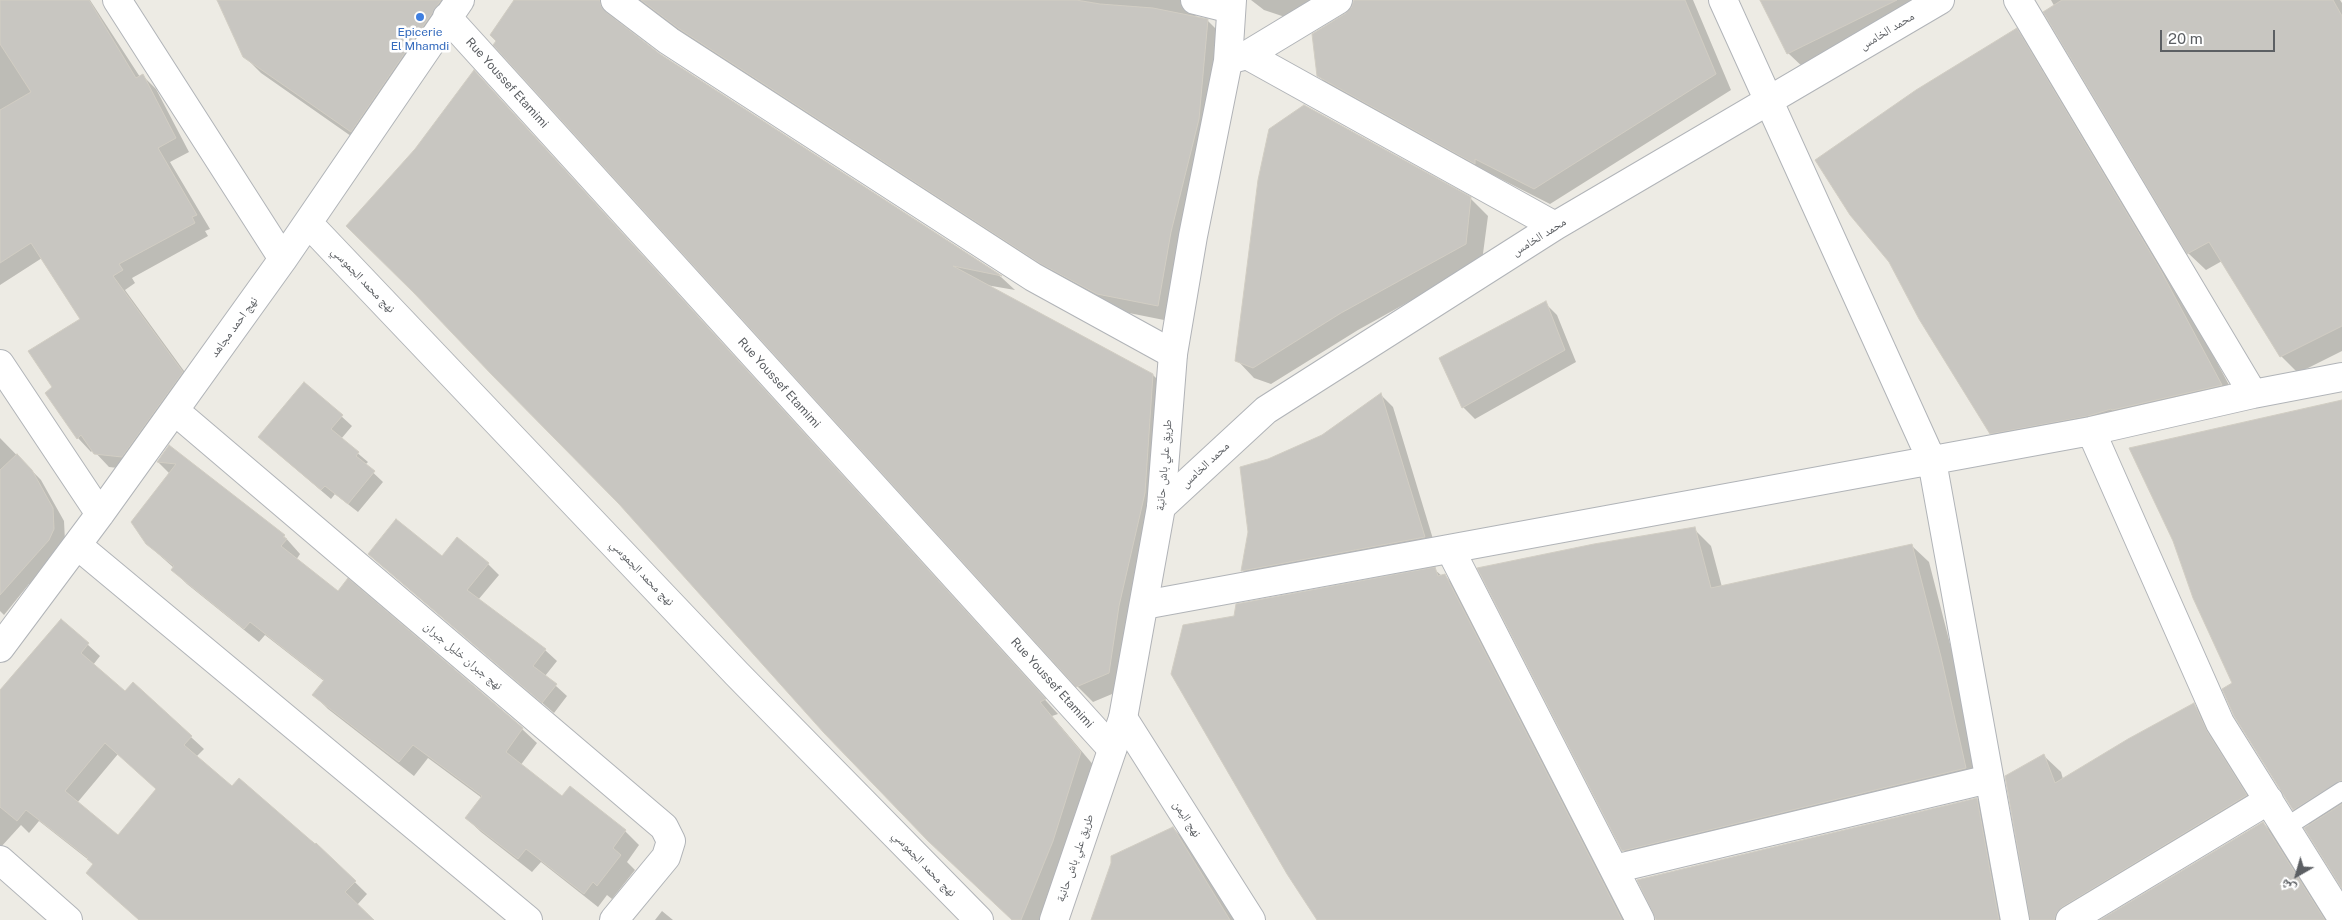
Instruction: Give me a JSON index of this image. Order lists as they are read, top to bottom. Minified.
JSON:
{"streets":{"street":["محمد الخامس","Rue Youssef Etamimi","نهج محمد الجموسي","نهج احمد مجاهد","طريق علي باش حانبة","نهج جبران خليل جبران","نهج اليمن"]},"crossings":[["محمد الخامس","طريق علي باش حانبة"],["Rue Youssef Etamimi","نهج احمد مجاهد"],["Rue Youssef Etamimi","طريق علي باش حانبة"],["نهج محمد الجموسي","نهج احمد مجاهد"],["نهج احمد مجاهد","نهج جبران خليل جبران"],["طريق علي باش حانبة","نهج اليمن"]],"places":["Epicerie El Mhamdi"],"scale_bar":"20 m","north":"bottom left"}
